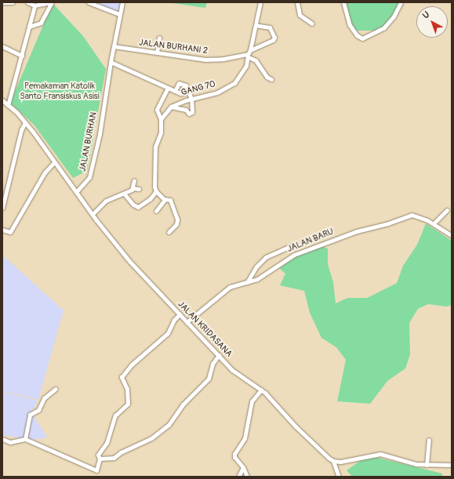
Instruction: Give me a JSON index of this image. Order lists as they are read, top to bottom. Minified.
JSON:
{"streets":{"street":["JALAN BURHANI 2","GANG 70","JALAN BURHAN","JALAN BARU","JALAN KRIDASANA"]},"crossings":[["JALAN BURHANI 2","GANG 70"],["JALAN BURHAN","JALAN KRIDASANA"],["JALAN BARU","JALAN KRIDASANA"]],"parks":["Pemakaman Katolik Santo Fransiskus Asisi"],"north":"top left"}
